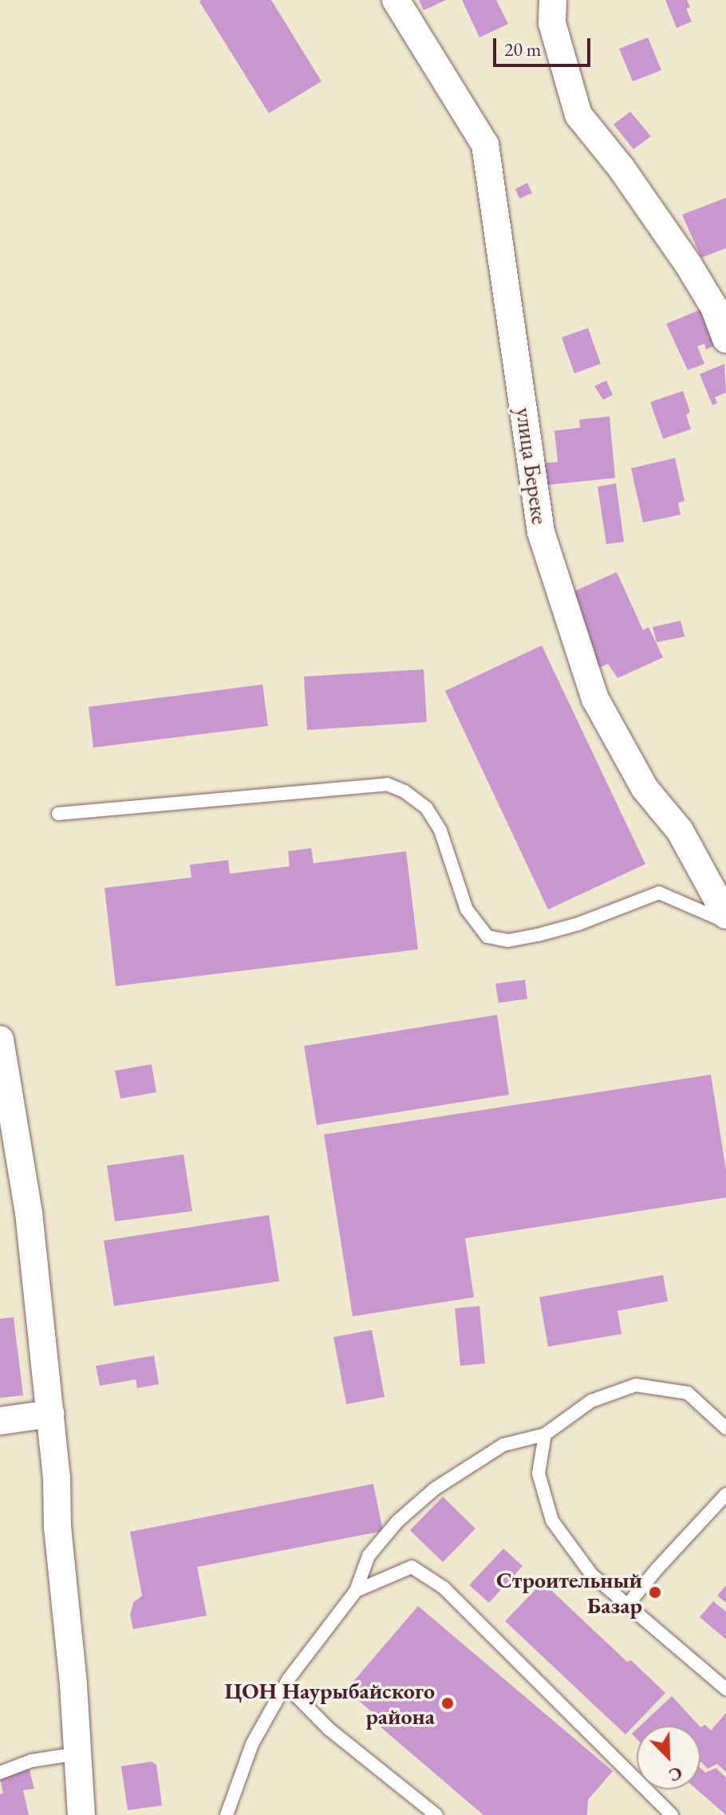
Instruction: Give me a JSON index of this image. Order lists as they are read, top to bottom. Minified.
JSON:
{"streets":{"street":["улица Береке"]},"places":["Строительный Базар","ЦОН Наурыбайского района"],"scale_bar":"20 m","north":"bottom right"}
